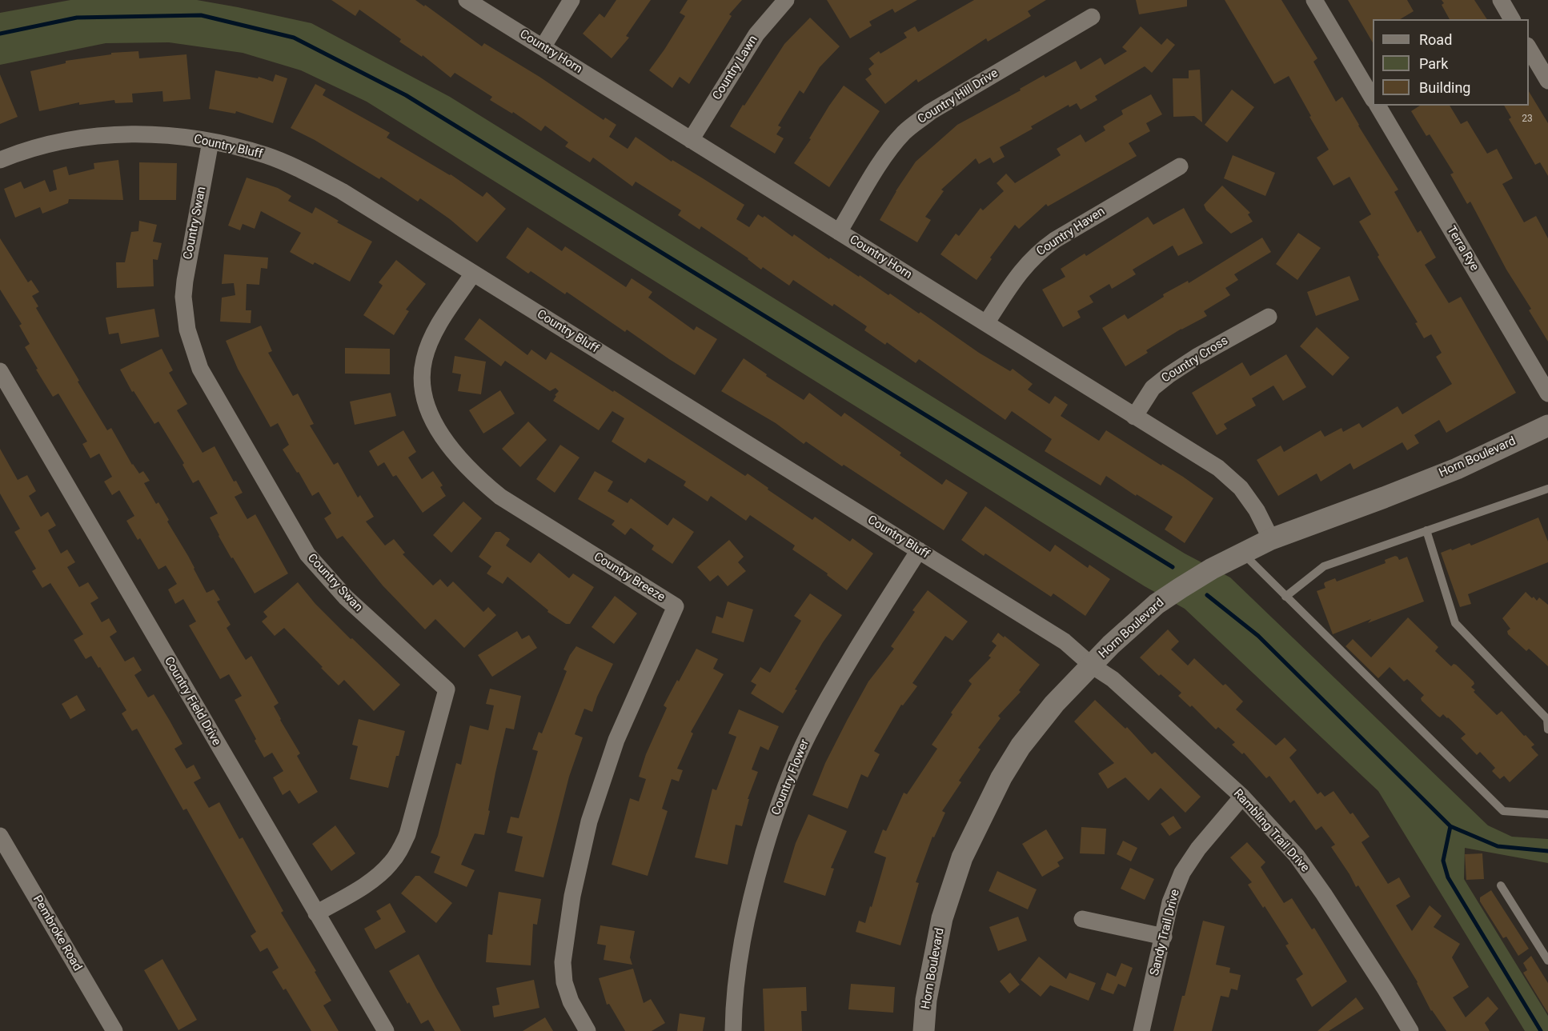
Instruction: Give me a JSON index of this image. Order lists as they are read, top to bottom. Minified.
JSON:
{"streets":{"street":["Country Horn","Country Lawn","Country Hill Drive","Country Bluff","Country Swan","Country Haven","Terra Rye","Country Cross","Horn Boulevard","Country Breeze","Country Field Drive","Country Flower","Rambling Trail Drive","Sandy Trail Drive","Pembroke Road"]},"crossings":[["Country Horn","Country Lawn"],["Country Horn","Country Hill Drive"],["Country Horn","Country Haven"],["Country Horn","Country Cross"],["Country Horn","Horn Boulevard"],["Country Bluff","Country Swan"],["Country Bluff","Horn Boulevard"],["Country Bluff","Country Breeze"],["Country Bluff","Country Flower"],["Country Bluff","Rambling Trail Drive"],["Country Swan","Country Field Drive"],["Horn Boulevard","Rambling Trail Drive"],["Rambling Trail Drive","Sandy Trail Drive"]],"house_numbers":["23"],"legend":["Road","Park","Building"]}
